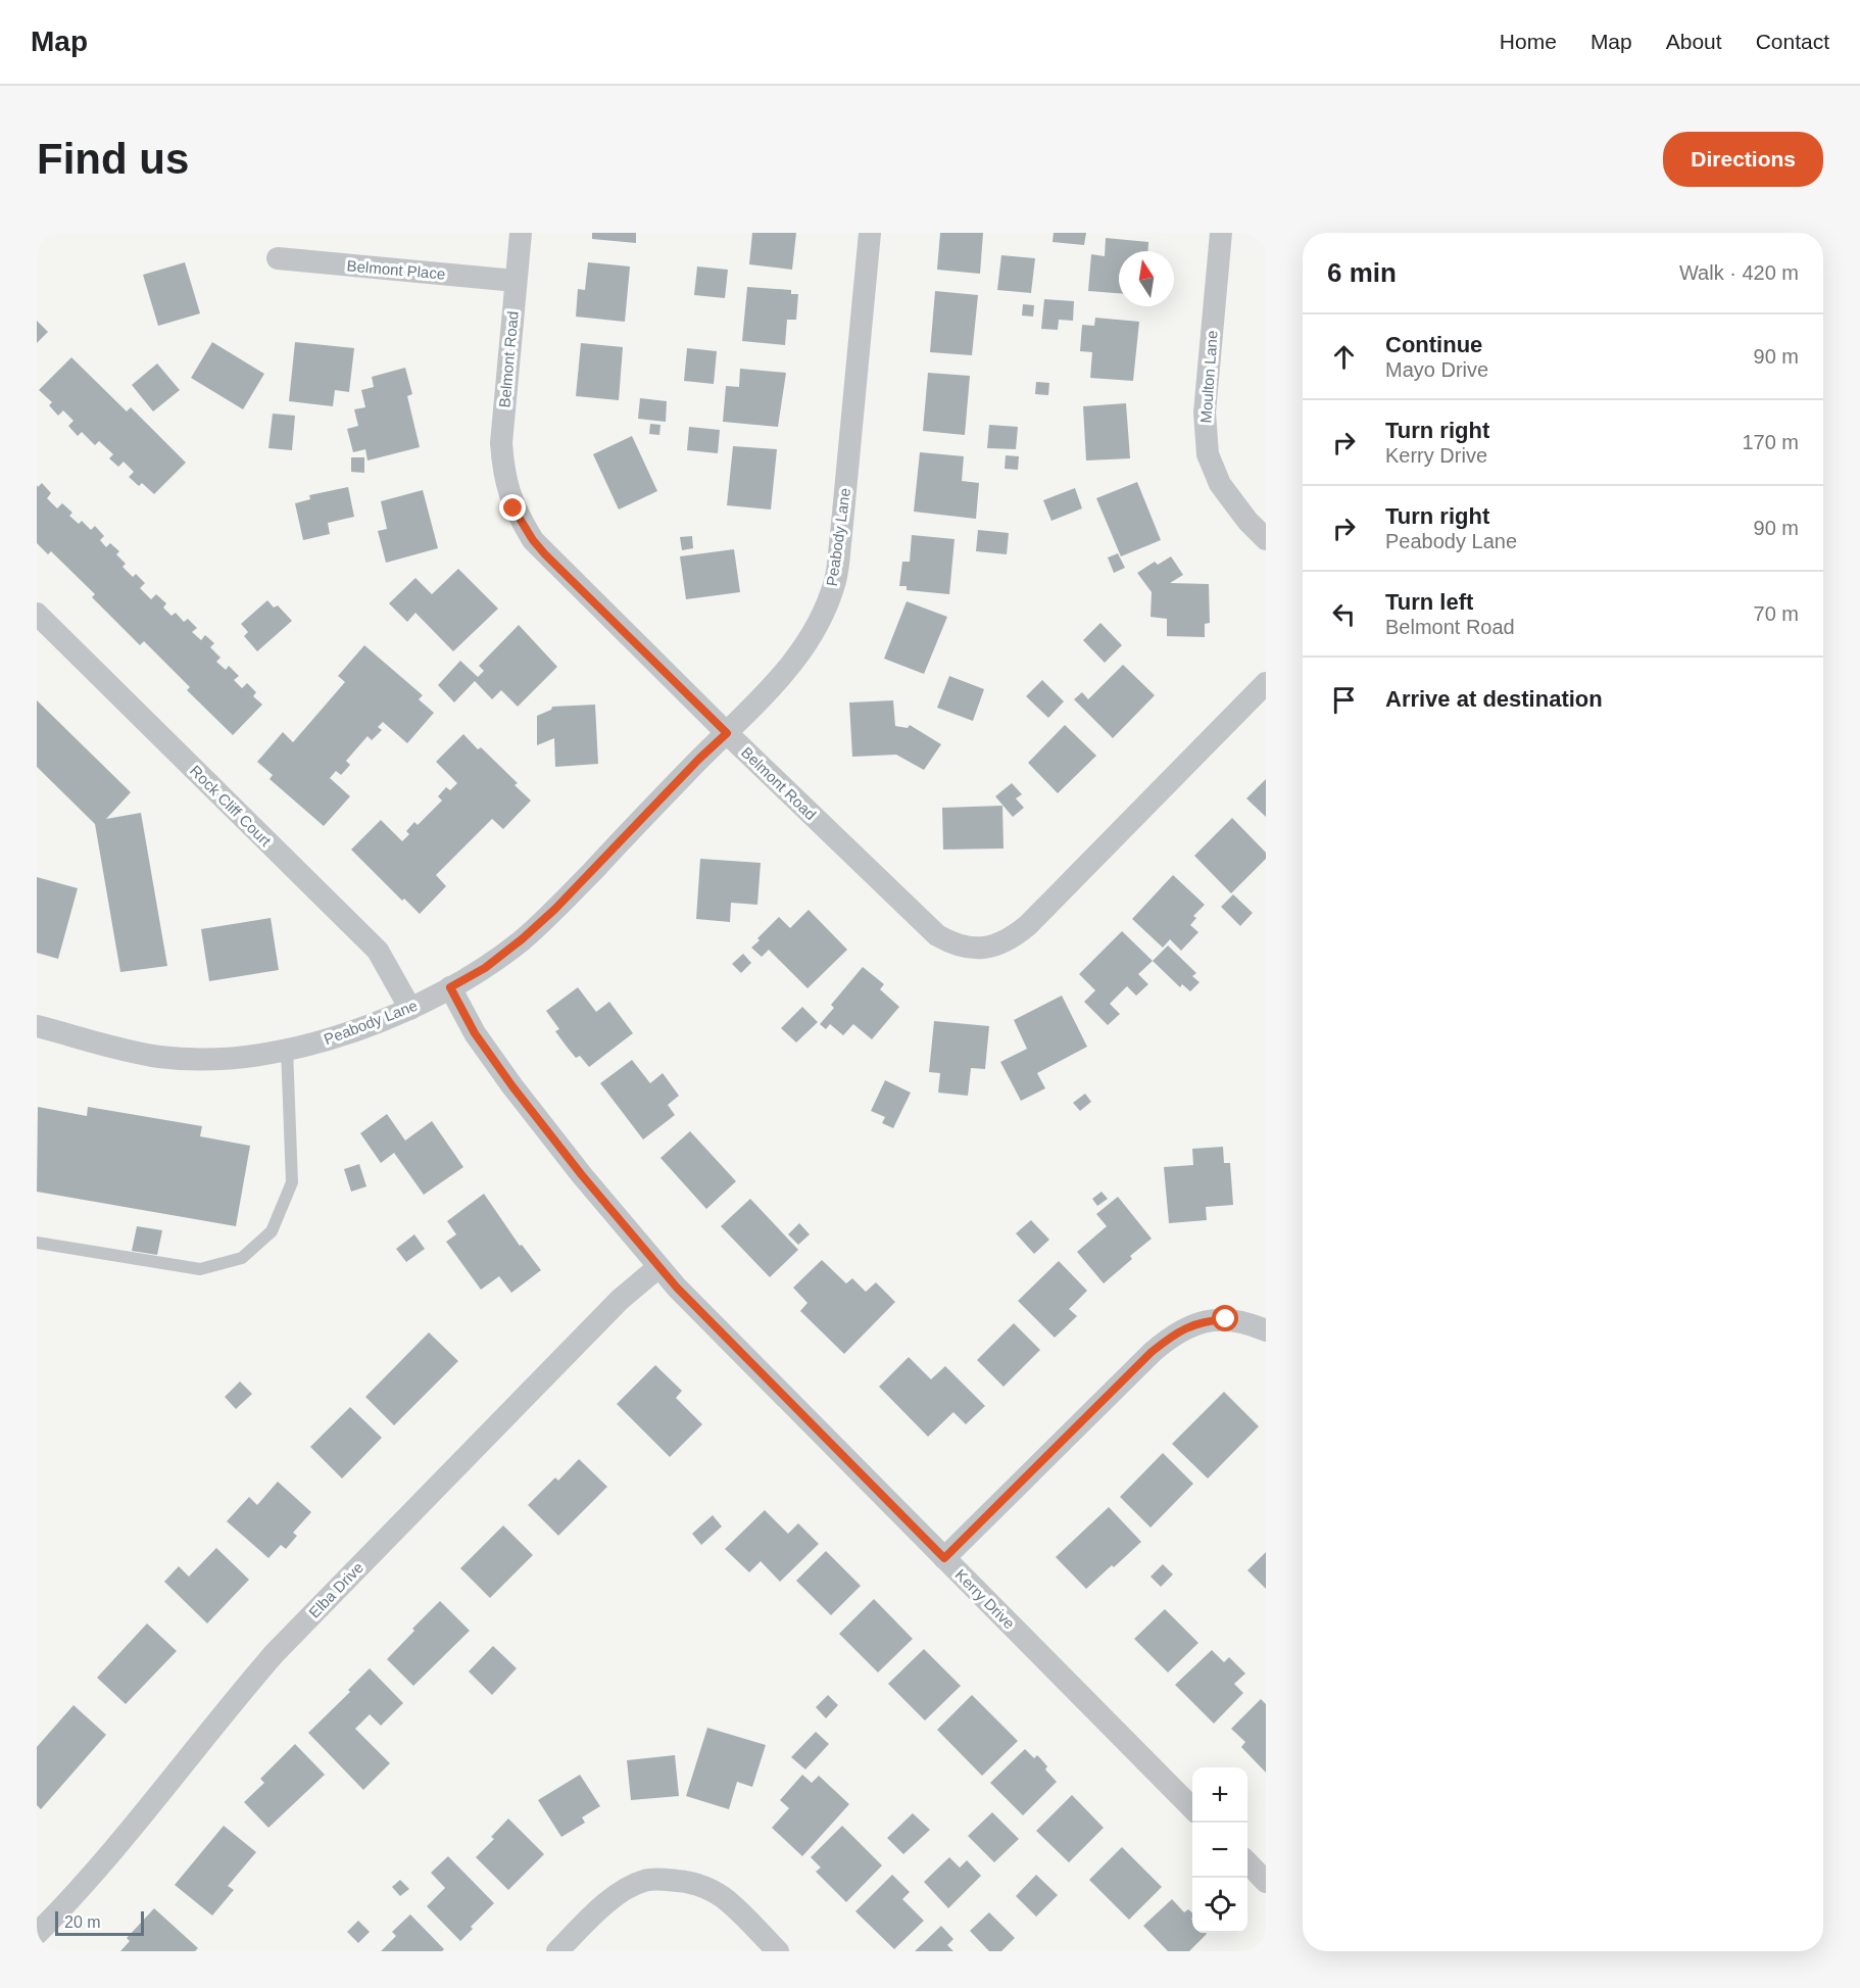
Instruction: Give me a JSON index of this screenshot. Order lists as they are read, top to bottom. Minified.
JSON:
{"streets":{"street":["Belmont Place","Belmont Road","Moulton Lane","Peabody Lane","Rock Cliff Court","Elba Drive","Kerry Drive"]},"crossings":[["Belmont Place","Belmont Road"],["Belmont Road","Peabody Lane"],["Peabody Lane","Rock Cliff Court"],["Peabody Lane","Kerry Drive"],["Elba Drive","Kerry Drive"]],"scale_bar":"20 m","north":"top","page":{"header":"Map","nav":["Home","Map","About","Contact"],"buttons":"Directions","title":"Find us","heading":["6 min","Walk · 420 m"],"list":[["Continue","Mayo Drive","90 m"],["Turn right","Kerry Drive","170 m"],["Turn right","Peabody Lane","90 m"],["Turn left","Belmont Road","70 m"],"Arrive at destination"],"map_buttons":["+","−"],"scale":"20 m"}}
